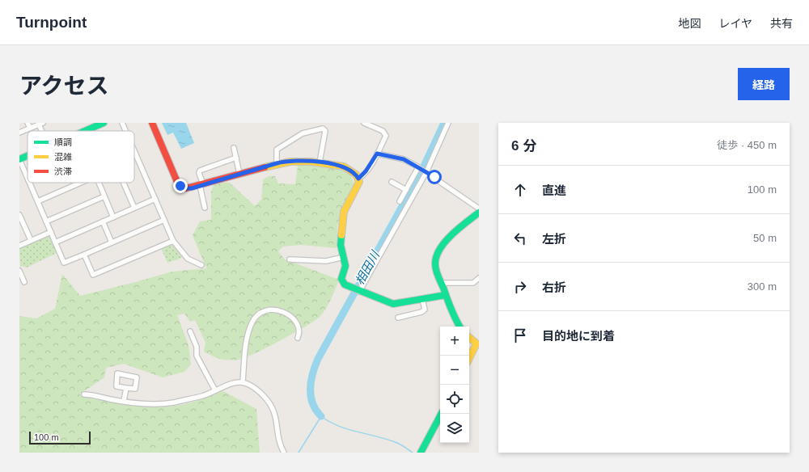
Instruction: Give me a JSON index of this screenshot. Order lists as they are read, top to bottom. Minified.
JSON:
{"water":["相田川"],"legend":["順調","混雑","渋滞"],"scale_bar":"100 m","page":{"header":"Turnpoint","nav":["地図","レイヤ","共有"],"title":"アクセス","buttons":"経路","heading":["6 分","徒歩 · 450 m"],"list":[["直進","100 m"],["左折","50 m"],["右折","300 m"],"目的地に到着"],"map_buttons":["+","−"],"scale":"100 m"}}
